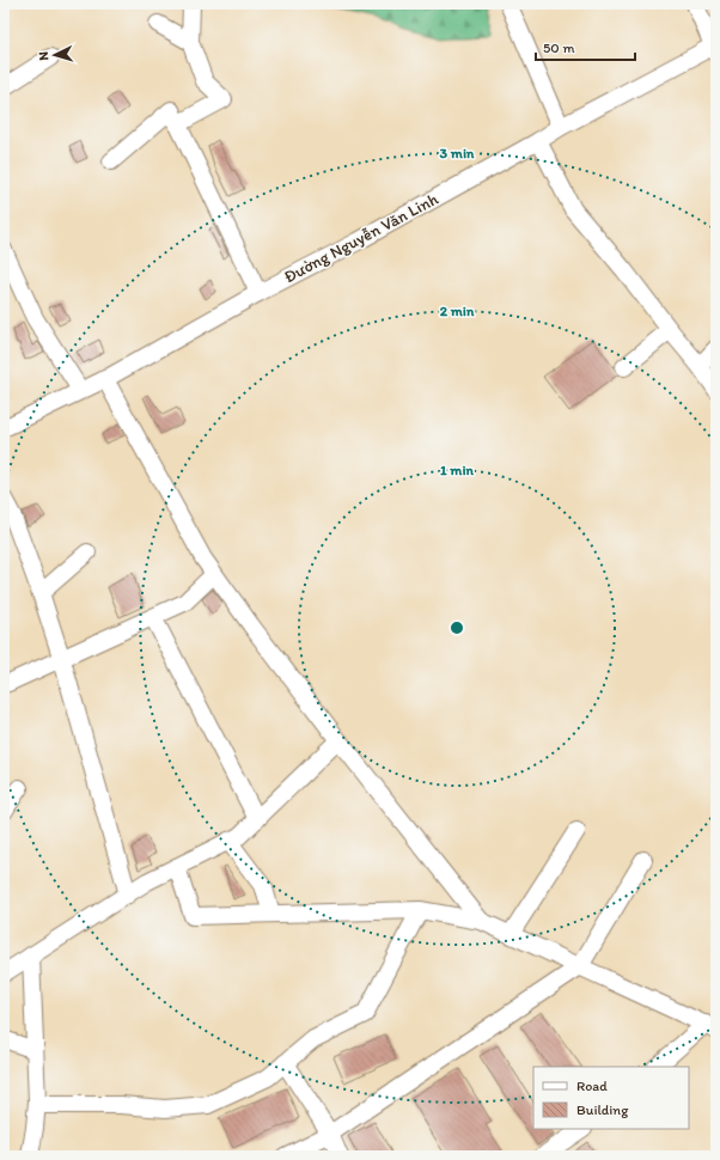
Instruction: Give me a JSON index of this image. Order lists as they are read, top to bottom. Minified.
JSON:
{"streets":{"street":["Đường Nguyễn Văn Linh"]},"legend":["Road","Building"],"scale_bar":"50 m","north":"left","rings":["3 min","2 min","1 min"]}
